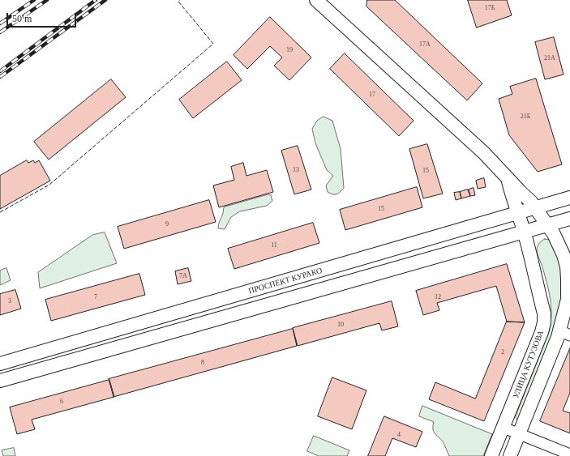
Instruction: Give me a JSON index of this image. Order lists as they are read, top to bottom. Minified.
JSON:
{"streets":{"main road":["ПРОСПЕКТ КУРАКО","УЛИЦА КУТУЗОВА"]},"crossings":[["ПРОСПЕКТ КУРАКО","УЛИЦА КУТУЗОВА"]],"house_numbers":["17Б","17А","19","21А","17","21Б","13","15","15","9","11","7А","7","12","3","10","2","8","6","4"],"scale_bar":"50 m"}
